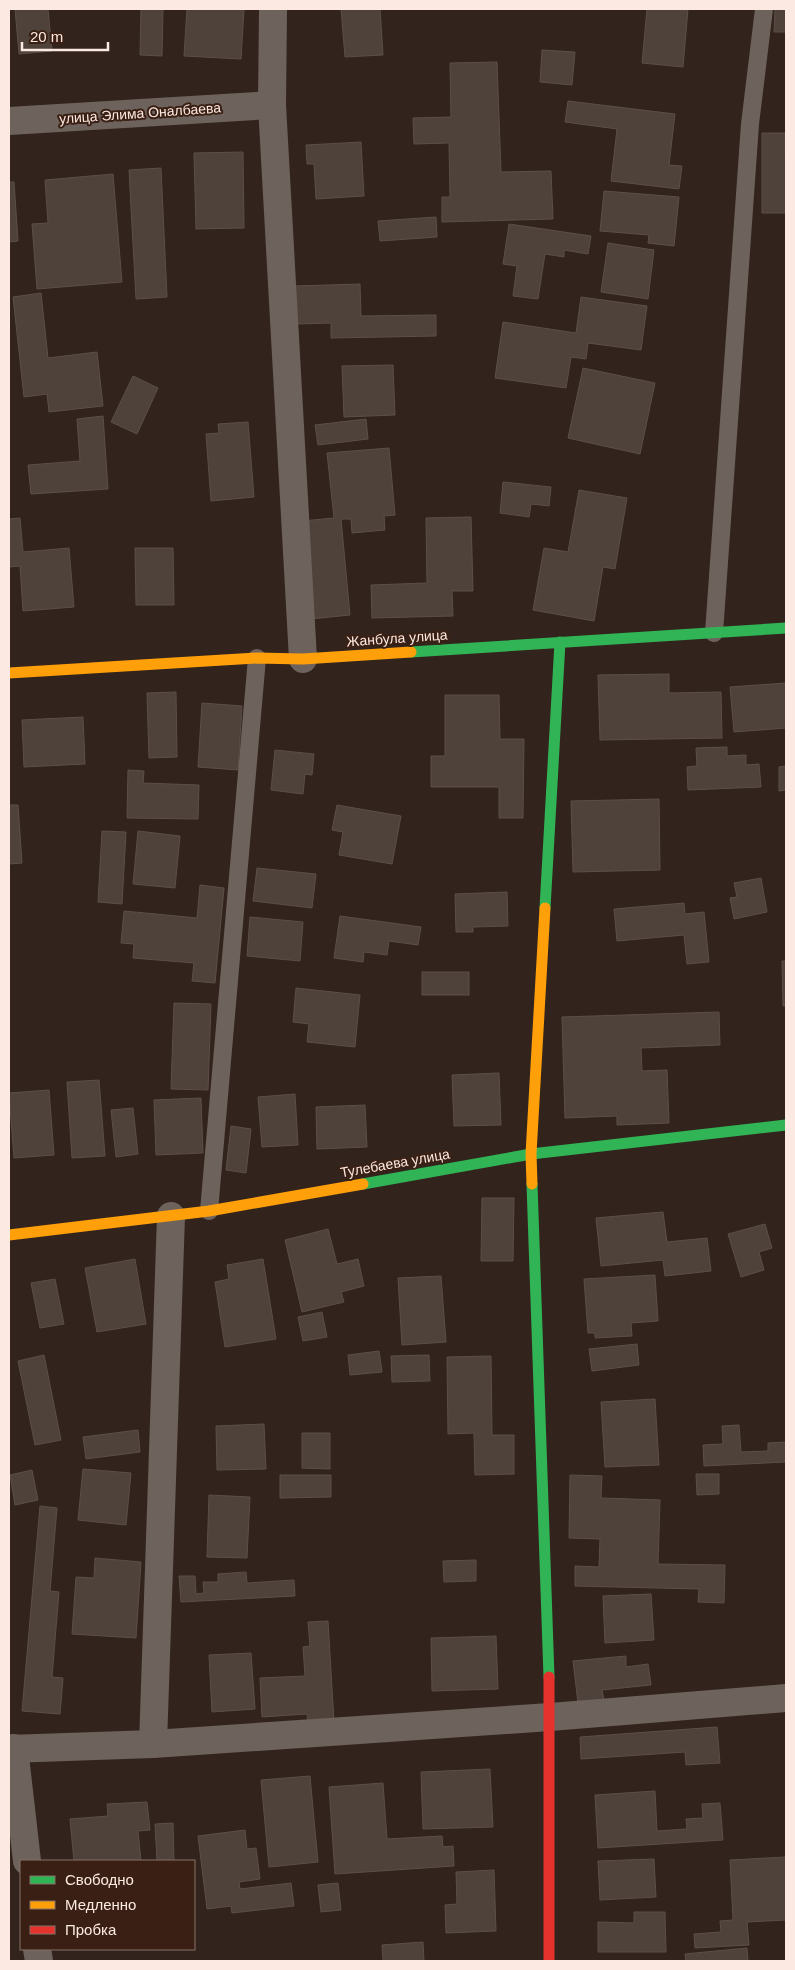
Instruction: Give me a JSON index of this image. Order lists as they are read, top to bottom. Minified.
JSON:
{"streets":{"street":["улица Элима Оналбаева","Жанбула улица","Тулебаева улица"]},"legend":["Свободно","Медленно","Пробка"],"scale_bar":"20 m"}
